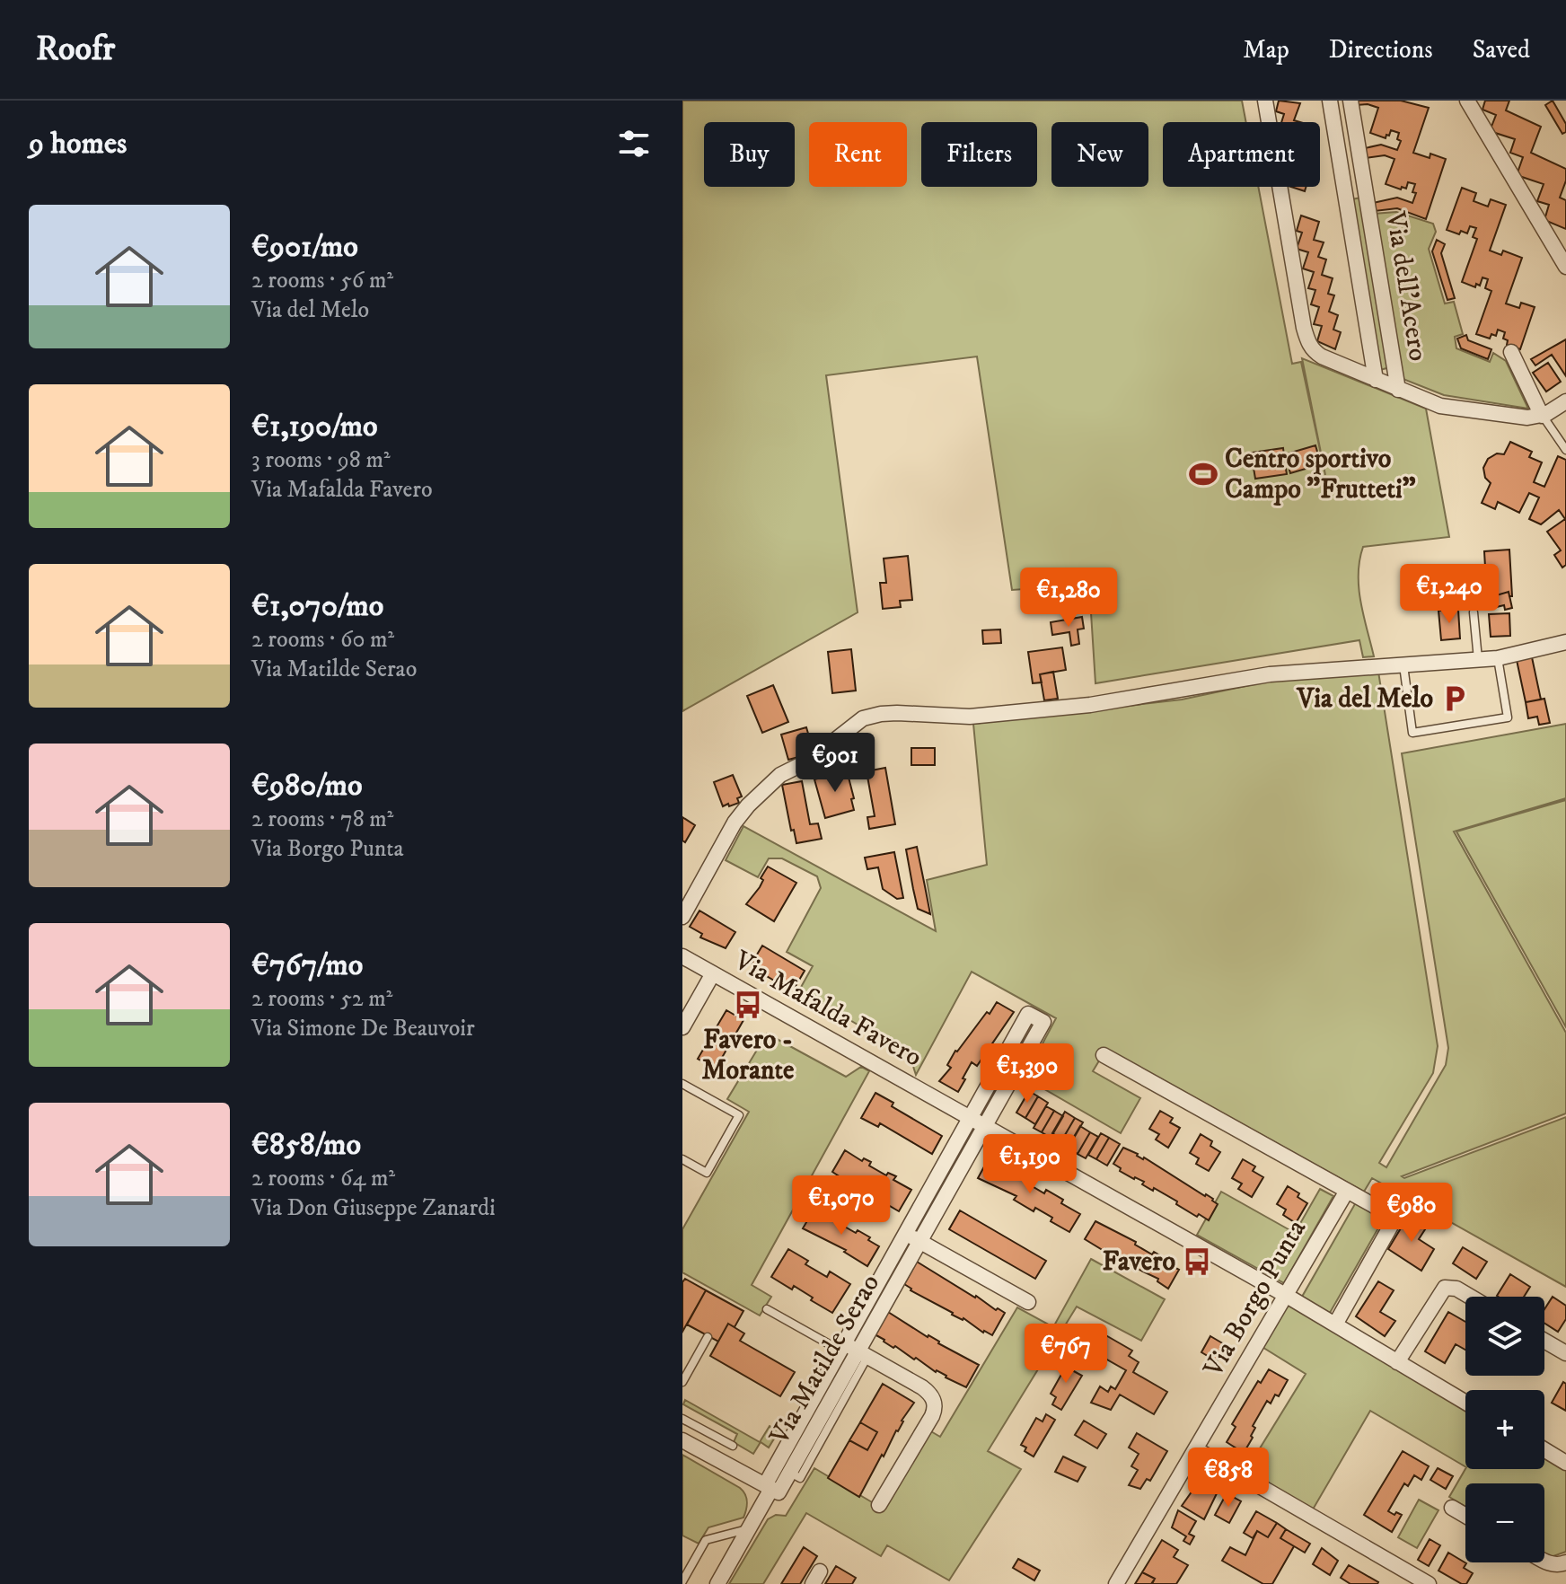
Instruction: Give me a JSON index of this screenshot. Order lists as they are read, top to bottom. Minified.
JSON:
{"streets":{"street":["Via dell'Acero","Via Mafalda Favero","Via Borgo Punta","Via Matilde Serao"]},"crossings":[["Via Mafalda Favero","Via Borgo Punta"],["Via Mafalda Favero","Via Matilde Serao"]],"places":{"sports":["Centro sportivo Campo \"Frutteti\""],"parking":["Via del Melo"],"bus stop":["Favero - Morante","Favero"]},"page":{"header":"Roofr","nav":["Map","Directions","Saved"],"heading":"9 homes","chip":["Buy","Rent","Filters","New","Apartment"],"list":[{"name":"€901/mo","note":"2 rooms · 56 m² · Via del Melo"},{"name":"€1,190/mo","note":"3 rooms · 98 m² · Via Mafalda Favero"},{"name":"€1,070/mo","note":"2 rooms · 60 m² · Via Matilde Serao"},{"name":"€980/mo","note":"2 rooms · 78 m² · Via Borgo Punta"},{"name":"€767/mo","note":"2 rooms · 52 m² · Via Simone De Beauvoir"},{"name":"€858/mo","note":"2 rooms · 64 m² · Via Don Giuseppe Zanardi"}],"price":["€1,240","€1,280","€901","€1,390","€1,190","€1,070","€980","€767","€858"],"map_buttons":["+","−"]}}
